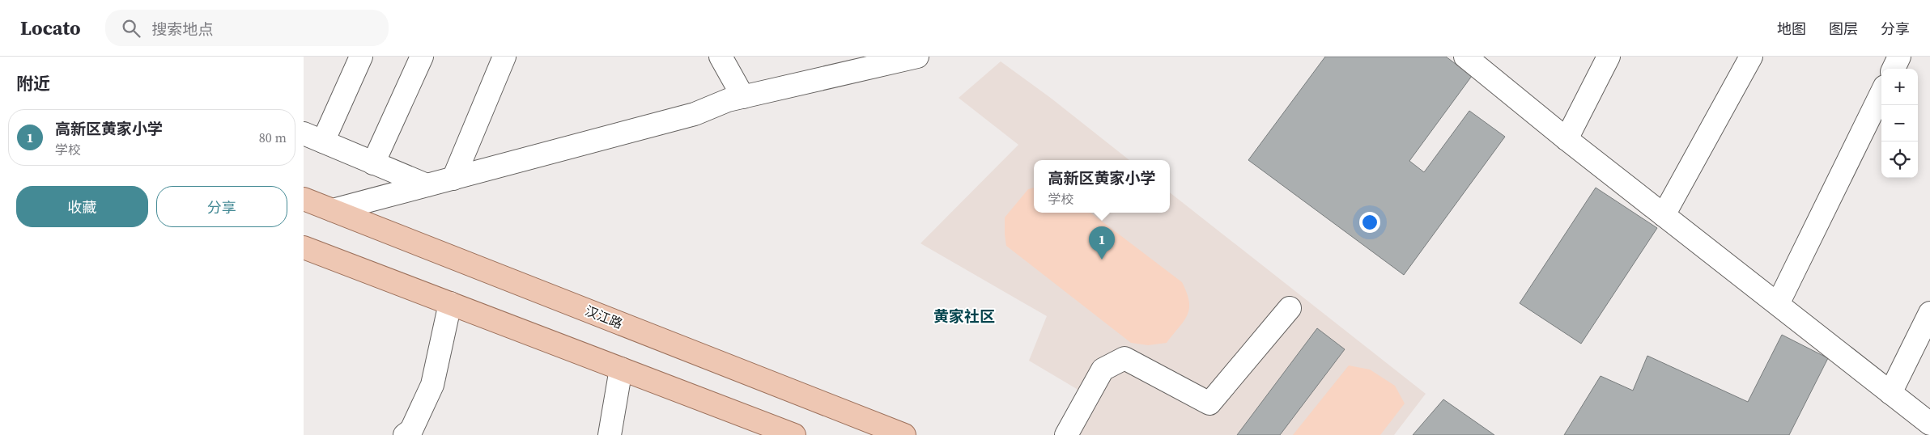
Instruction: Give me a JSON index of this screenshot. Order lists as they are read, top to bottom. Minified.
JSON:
{"streets":{"main road":["汉江路"]},"districts":["黄家社区"],"page":{"header":"Locato","search":"搜索地点","nav":["地图","图层","分享"],"heading":"附近","map_buttons":["+","−"],"list":[{"mark":"1","name":"高新区黄家小学","note":"学校","value":"80 m"}],"popup":["高新区黄家小学","学校"],"buttons":["收藏","分享"],"pins":"1"}}
